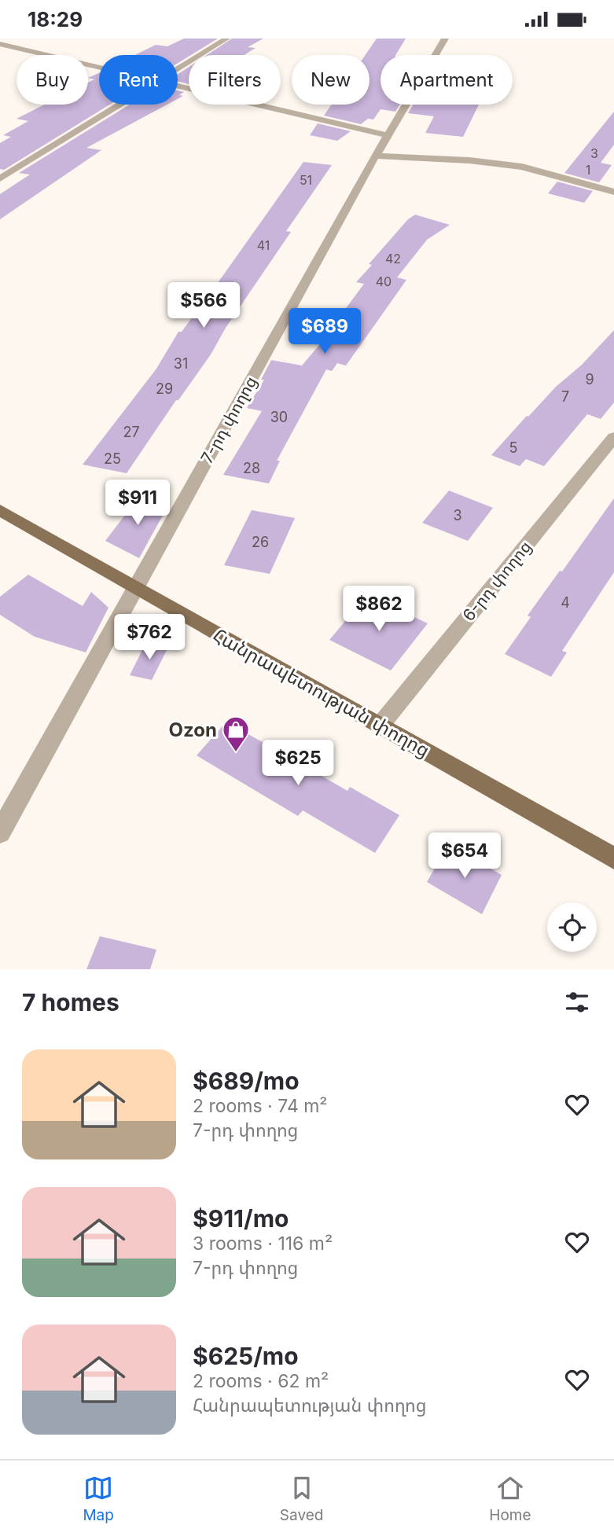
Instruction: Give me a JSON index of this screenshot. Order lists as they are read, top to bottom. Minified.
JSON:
{"streets":{"main road":["Հանրապետության փողոց"],"street":["7-րդ փողոց","6-րդ փողոց"]},"crossings":[["7-րդ փողոց","Հանրապետության փողոց"],["6-րդ փողոց","Հանրապետության փողոց"]],"places":{"shop":["Ozon"]},"house_numbers":["3","1","51","41","42","40","31","9","29","7","30","27","5","25","28","3","26","4"],"page":{"status":"18:29","chip":["Buy","Rent","Filters","New","Apartment"],"price":["$566","$689","$911","$862","$762","$625","$654"],"heading":"7 homes","list":[{"name":"$689/mo","note":"2 rooms · 74 m² · 7-րդ փողոց"},{"name":"$911/mo","note":"3 rooms · 116 m² · 7-րդ փողոց"},{"name":"$625/mo","note":"2 rooms · 62 m² · Հանրապետության փողոց"}],"tabs":["Map","Saved","Home"]}}
